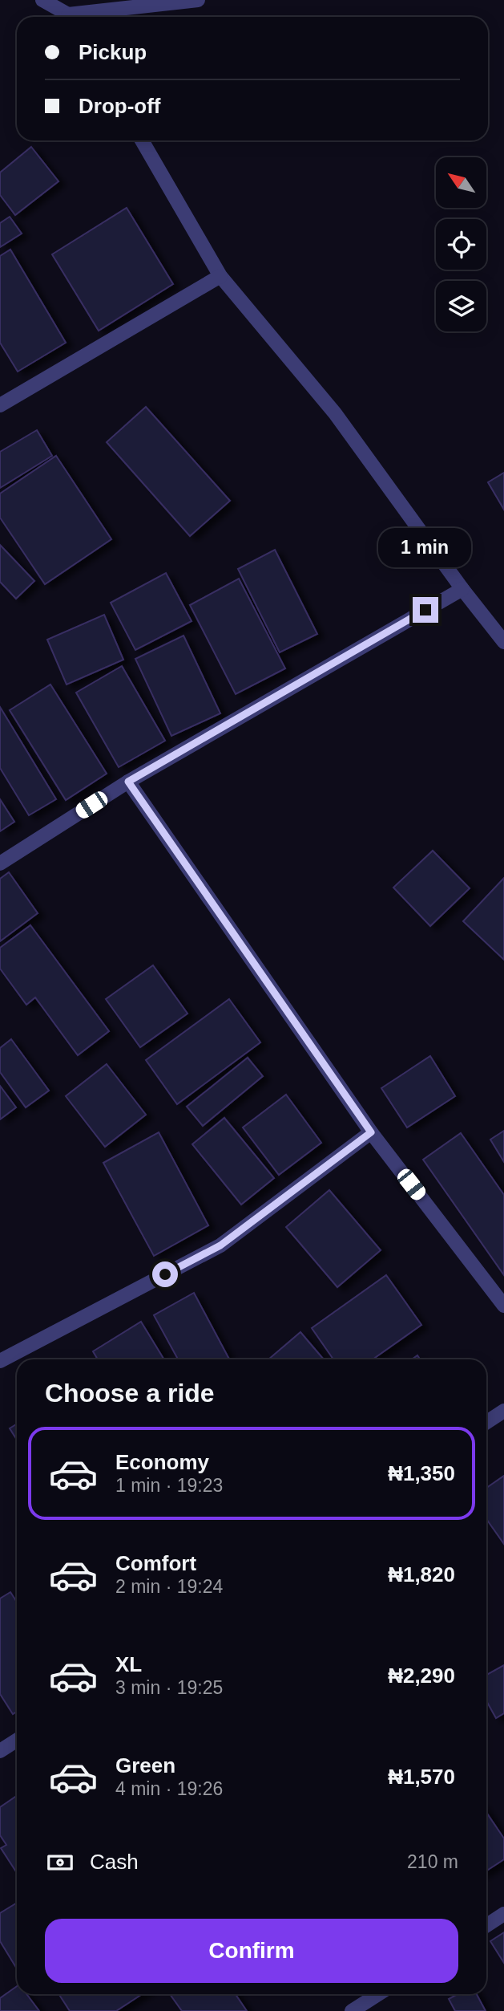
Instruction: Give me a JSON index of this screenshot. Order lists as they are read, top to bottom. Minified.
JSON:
{"north":"top left","page":{"banner":["Pickup","Drop-off"],"bubble":"1 min","heading":"Choose a ride","list":[{"name":"Economy","note":"1 min · 19:23","value":"₦1,350"},{"name":"Comfort","note":"2 min · 19:24","value":"₦1,820"},{"name":"XL","note":"3 min · 19:25","value":"₦2,290"},{"name":"Green","note":"4 min · 19:26","value":"₦1,570"}],"pay":["Cash","210 m"],"buttons":"Confirm"}}
